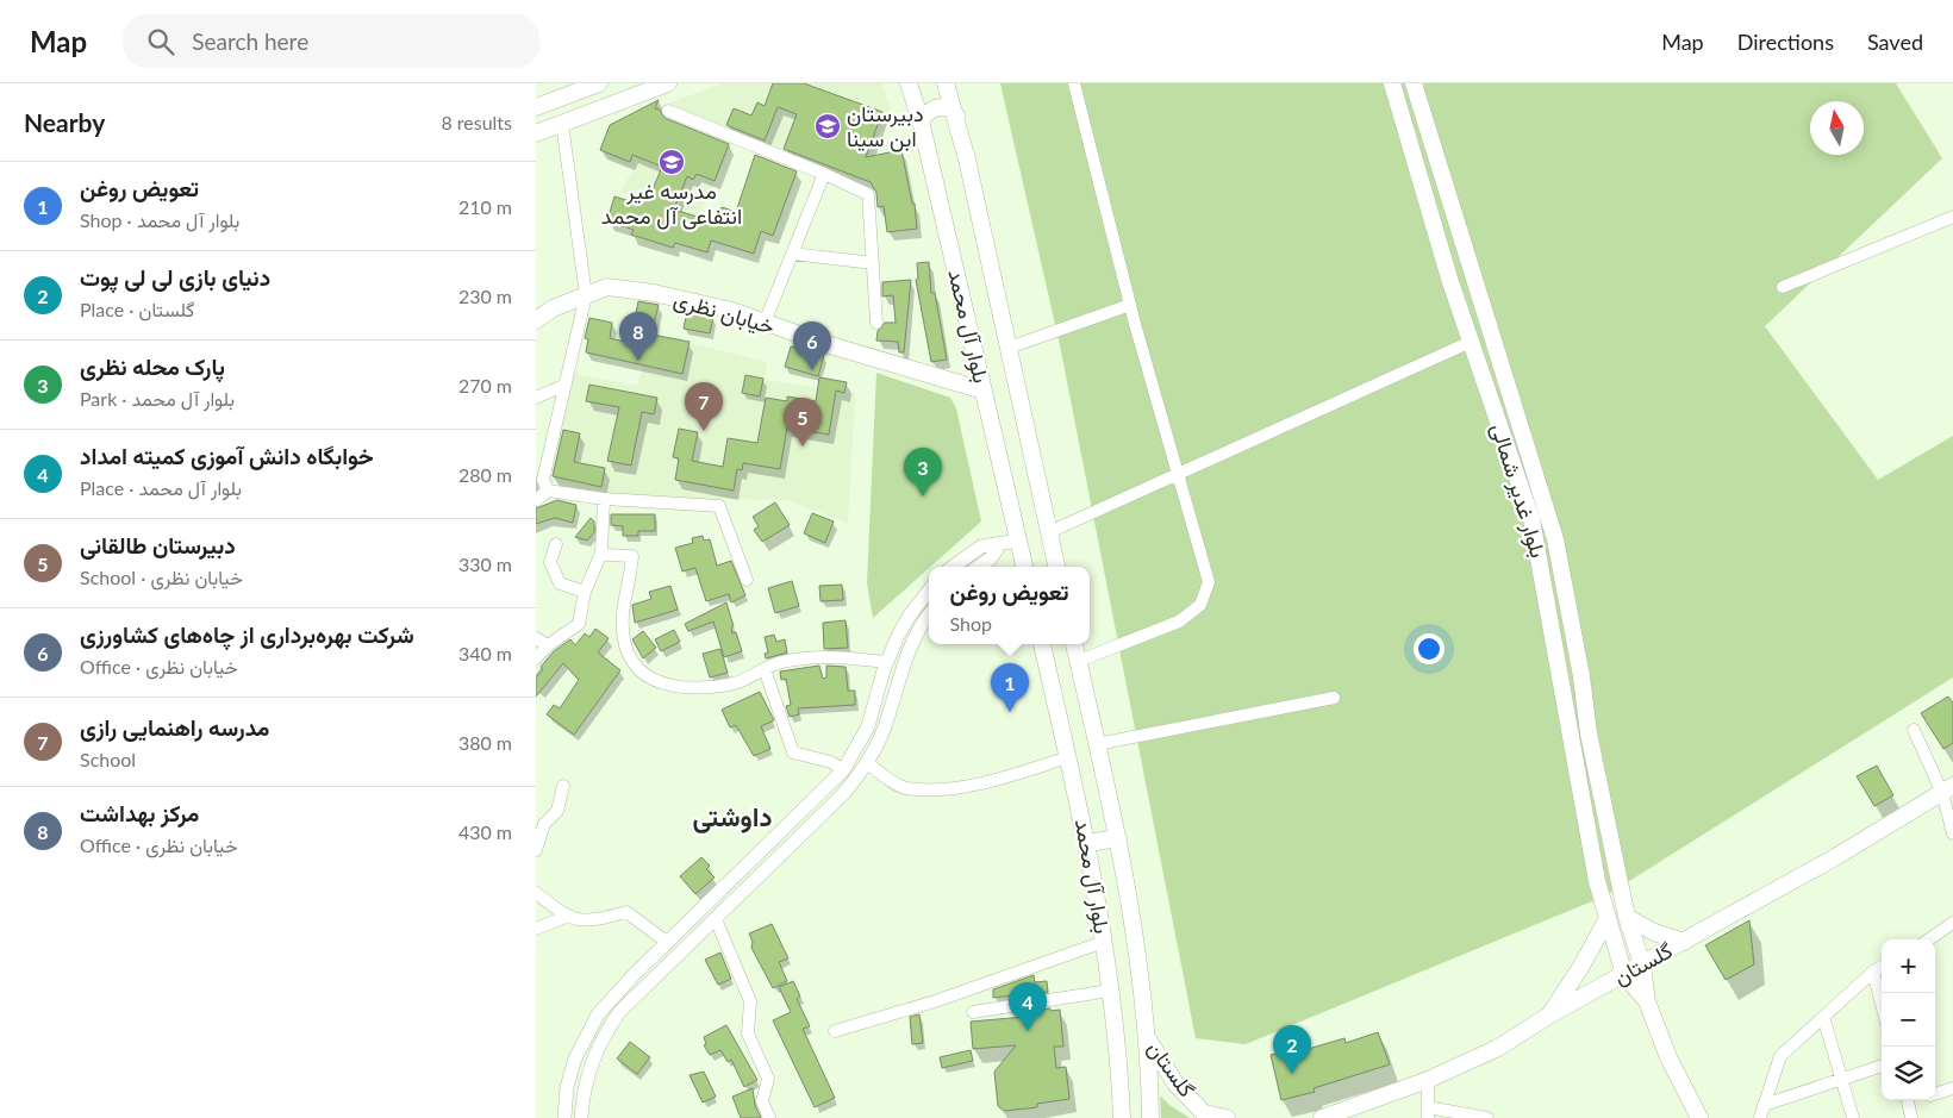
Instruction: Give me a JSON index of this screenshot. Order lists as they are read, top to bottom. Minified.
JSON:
{"streets":{"main road":["خیابان نظری","بلوار آل محمد","بلوار غدیر شمالی","گلستان"]},"crossings":[["خیابان نظری","بلوار آل محمد"],["بلوار آل محمد","گلستان"],["بلوار غدیر شمالی","گلستان"]],"districts":["داوشتی"],"places":{"school or university":["دبیرستان ابن سینا","مدرسه غیر انتفاعی آل محمد"]},"north":"top","page":{"header":"Map","search":"Search here","nav":["Map","Directions","Saved"],"heading":["Nearby","8 results"],"list":[{"mark":"1","name":"تعویض روغن","note":"Shop · بلوار آل محمد","value":"210 m"},{"mark":"2","name":"دنیای بازی لی لی پوت","note":"Place · گلستان","value":"230 m"},{"mark":"3","name":"پارک محله نظری","note":"Park · بلوار آل محمد","value":"270 m"},{"mark":"4","name":"خوابگاه دانش آموزی کمیته امداد","note":"Place · بلوار آل محمد","value":"280 m"},{"mark":"5","name":"دبیرستان طالقانی","note":"School · خیابان نظری","value":"330 m"},{"mark":"6","name":"شرکت بهره‌برداری از چاه‌های کشاورزی","note":"Office · خیابان نظری","value":"340 m"},{"mark":"7","name":"مدرسه راهنمایی رازی","note":"School","value":"380 m"},{"mark":"8","name":"مرکز بهداشت","note":"Office · خیابان نظری","value":"430 m"}],"pins":["8","6","7","5","3","1","4","2"],"popup":["تعویض روغن","Shop"],"map_buttons":["+","−"]}}
